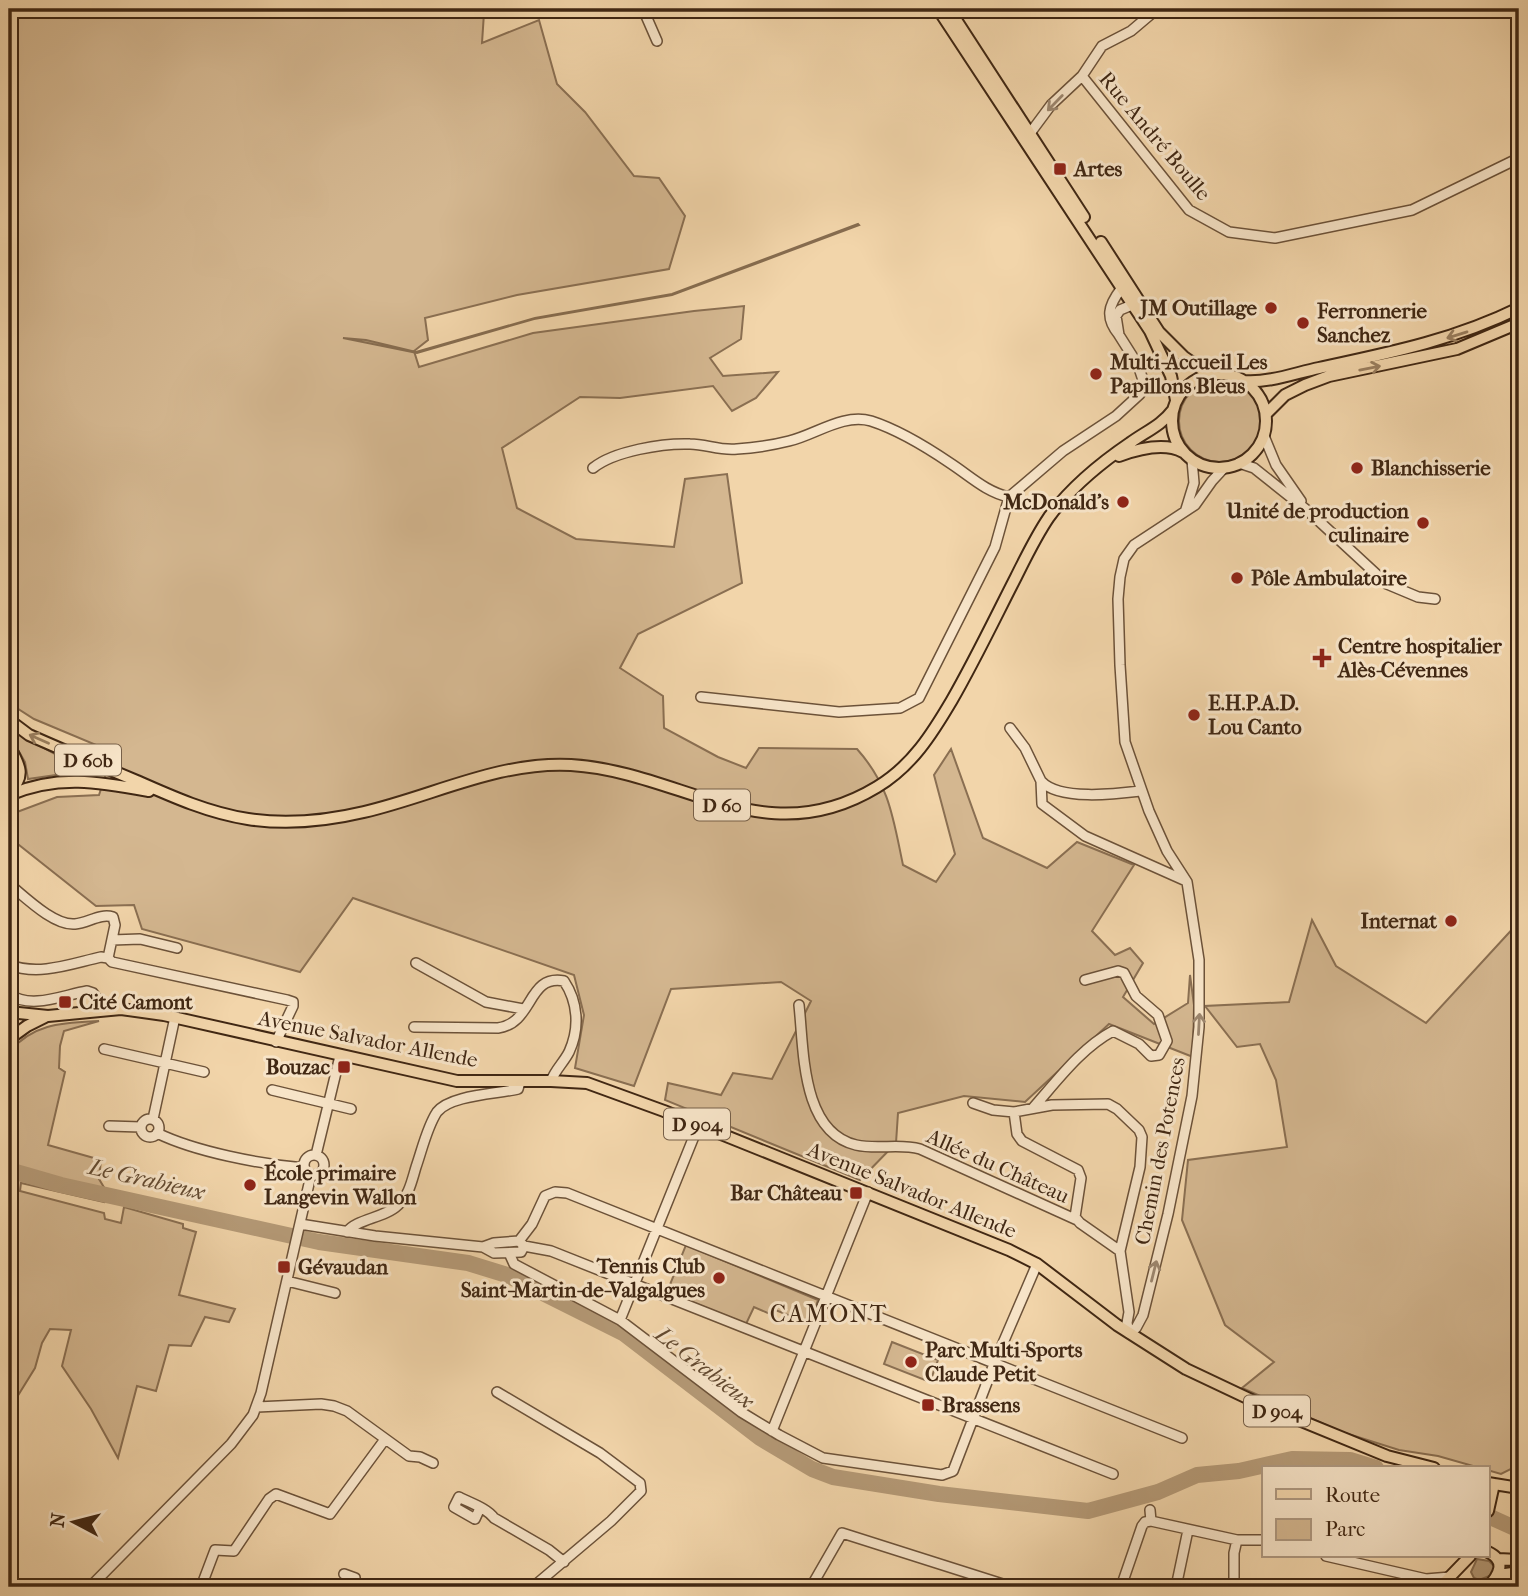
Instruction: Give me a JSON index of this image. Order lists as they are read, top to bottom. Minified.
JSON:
{"streets":{"main road":["D 60b","D 60","Avenue Salvador Allende","D 904"],"street":["Rue André Boulle","Chemin des Potences","Allée du Château"]},"crossings":[["D 60b","D 60"],["D 60","Chemin des Potences"],["Avenue Salvador Allende","D 904"],["Avenue Salvador Allende","Chemin des Potences"],["D 904","Chemin des Potences"]],"one_way":["Chemin des Potences"],"districts":["CAMONT"],"water":["Le Grabieux"],"places":{"transit":["Artes","Cité Camont","Bouzac","Bar Château","Gévaudan","Brassens"],"other":["JM Outillage","Ferronnerie Sanchez","Multi-Accueil Les Papillons Bleus","Blanchisserie","McDonald's","Unité de production culinaire","Pôle Ambulatoire","E.H.P.A.D. Lou Canto","Internat","École primaire Langevin Wallon","Tennis Club Saint-Martin-de-Valgalgues","Parc Multi-Sports Claude Petit"],"health":["Centre hospitalier Alès-Cévennes"]},"legend":["Route","Parc"],"north":"left"}
